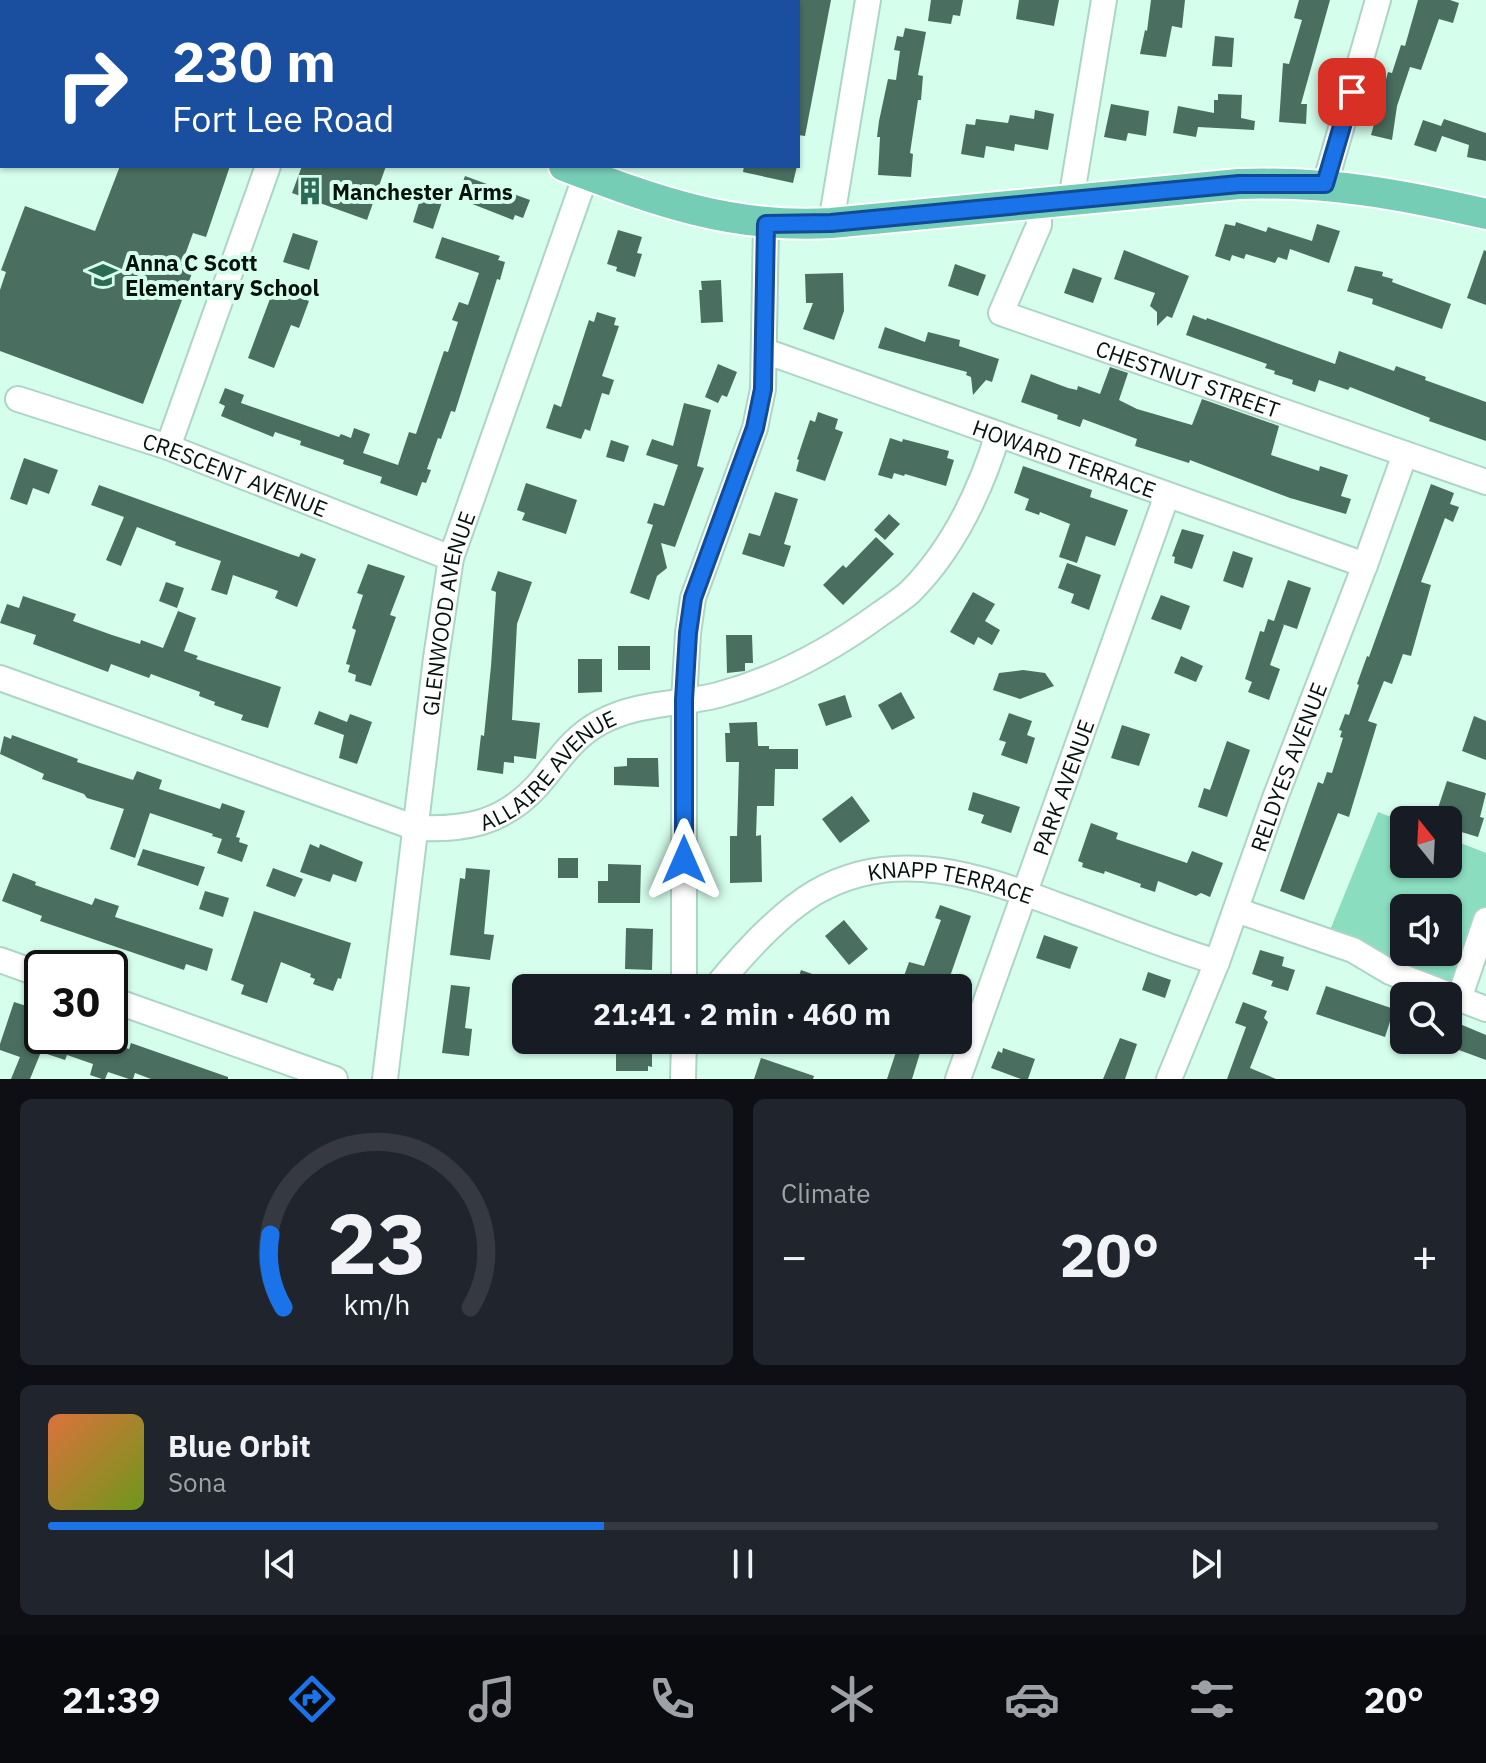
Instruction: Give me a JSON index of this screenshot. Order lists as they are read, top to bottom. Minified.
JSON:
{"streets":{"street":["CHESTNUT STREET","HOWARD TERRACE","CRESCENT AVENUE","GLENWOOD AVENUE","RELDYES AVENUE","ALLAIRE AVENUE","PARK AVENUE","KNAPP TERRACE"]},"crossings":[["CHESTNUT STREET","RELDYES AVENUE"],["HOWARD TERRACE","RELDYES AVENUE"],["HOWARD TERRACE","ALLAIRE AVENUE"],["HOWARD TERRACE","PARK AVENUE"],["CRESCENT AVENUE","GLENWOOD AVENUE"],["GLENWOOD AVENUE","ALLAIRE AVENUE"],["RELDYES AVENUE","KNAPP TERRACE"],["PARK AVENUE","KNAPP TERRACE"]],"places":{"building":["Manchester Arms"],"school or university":["Anna C Scott Elementary School"]},"north":"top","page":{"turn":["230 m","Fort Lee Road"],"limit":"30","trip":"21:41 · 2 min · 460 m","tile":"Climate","heat":["−","20°","+"],"song":["Blue Orbit","Sona"],"tabs":["21:39","20°"],"gauge":["23","km/h"]}}
